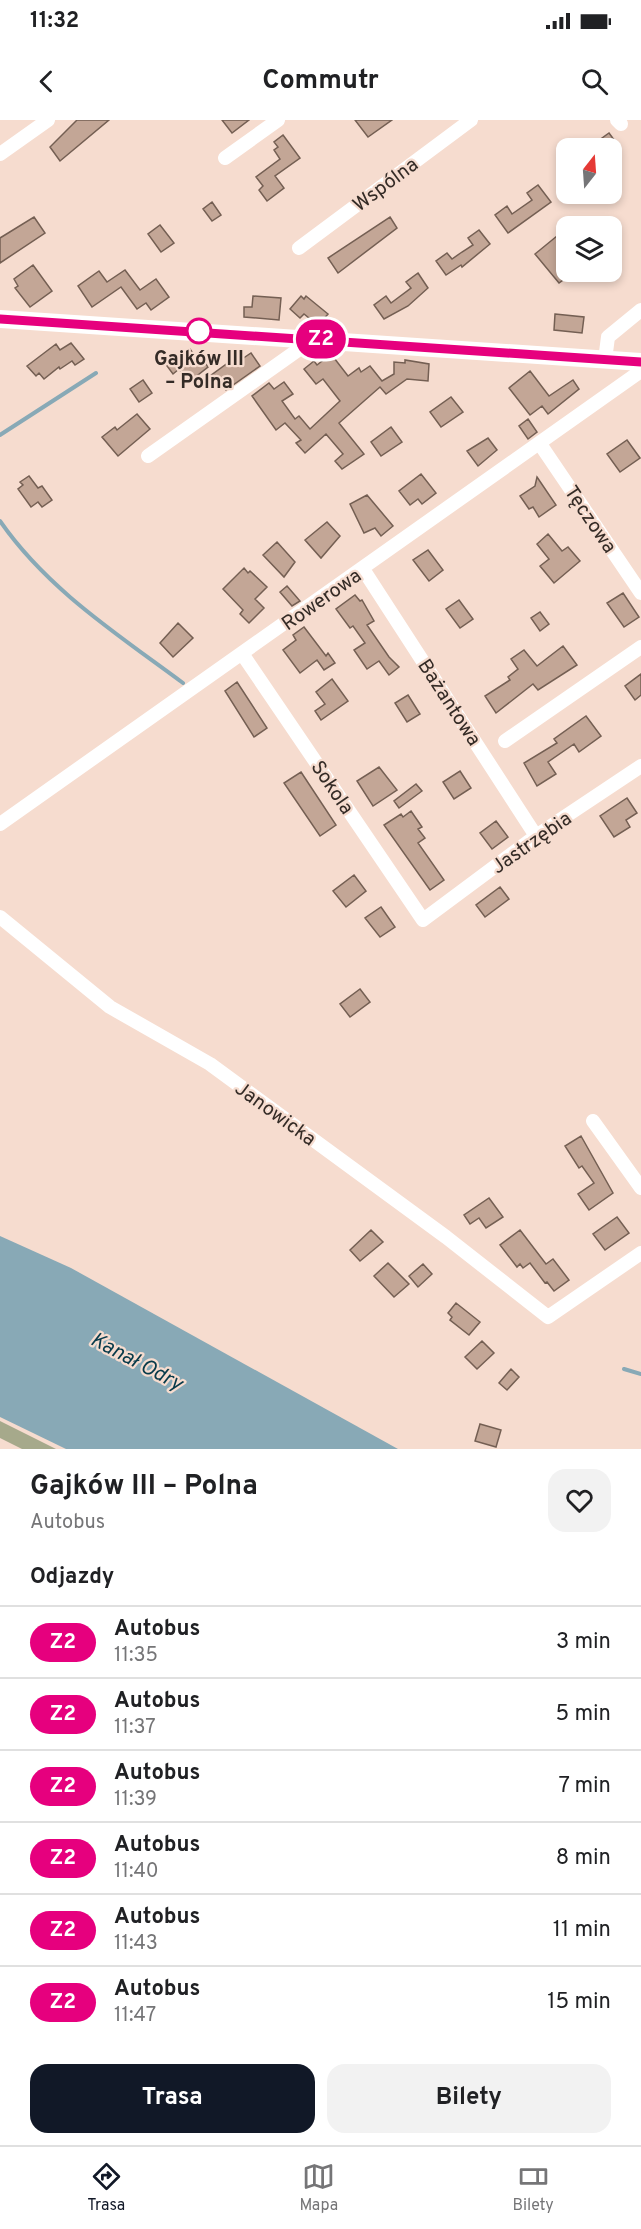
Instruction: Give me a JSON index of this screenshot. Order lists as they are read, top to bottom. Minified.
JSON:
{"streets":{"street":["Wspólna","Tęczowa","Rowerowa","Bażantowa","Sokola","Jastrzębia","Janowicka"]},"crossings":[["Tęczowa","Rowerowa"],["Rowerowa","Bażantowa"],["Rowerowa","Sokola"],["Bażantowa","Jastrzębia"],["Sokola","Jastrzębia"]],"water":["Kanał Odry"],"places":["Gajków III – Polna"],"lines":["bus line Z2"],"north":"top","page":{"status":"11:32","header":"Commutr","on_map":"Z2","heading":[["Gajków III – Polna","Autobus"],"Odjazdy"],"list":[{"mark":"Z2","name":"Autobus","note":"11:35","value":"3 min"},{"mark":"Z2","name":"Autobus","note":"11:37","value":"5 min"},{"mark":"Z2","name":"Autobus","note":"11:39","value":"7 min"},{"mark":"Z2","name":"Autobus","note":"11:40","value":"8 min"},{"mark":"Z2","name":"Autobus","note":"11:43","value":"11 min"},{"mark":"Z2","name":"Autobus","note":"11:47","value":"15 min"}],"buttons":["Trasa","Bilety"],"tabs":["Trasa","Mapa","Bilety"]}}
